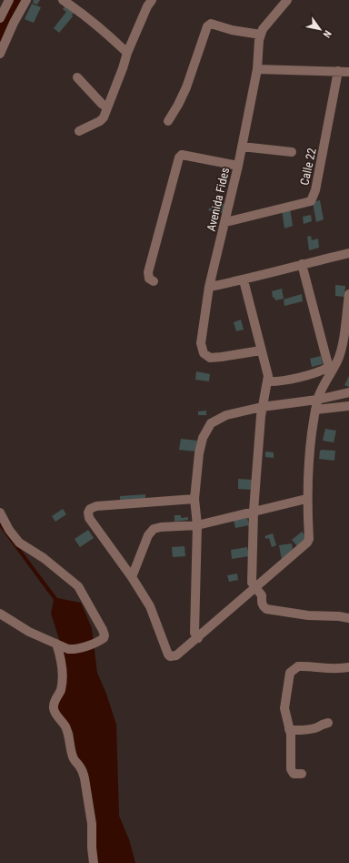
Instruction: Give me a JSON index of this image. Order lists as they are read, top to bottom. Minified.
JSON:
{"streets":{"street":["Calle 22","Avenida Fides"]},"crossings":[["Calle 22","Avenida Fides"]],"north":"bottom right"}
